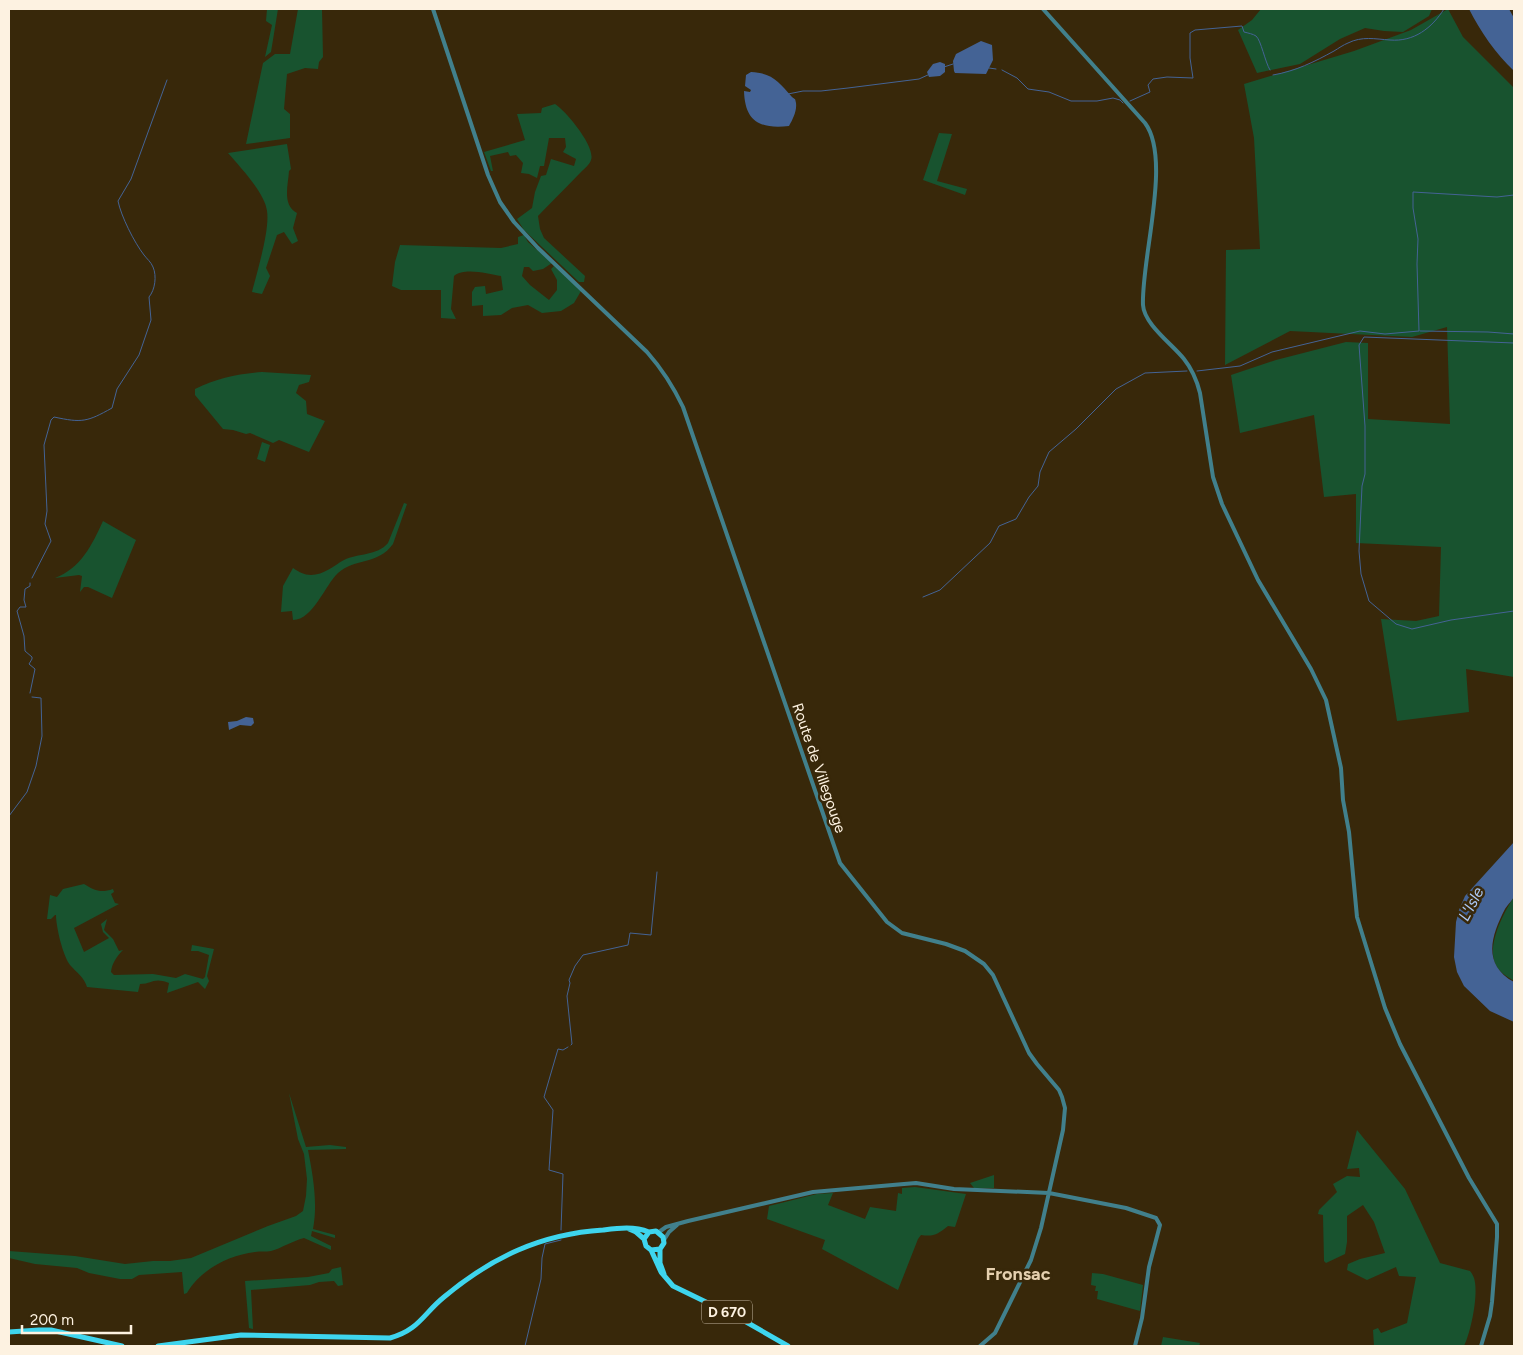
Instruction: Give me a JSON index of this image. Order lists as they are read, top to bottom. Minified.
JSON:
{"streets":{"main road":["D 670"],"street":["Route de Villegouge"]},"districts":["Fronsac"],"water":["L'Isle"],"scale_bar":"200 m"}
